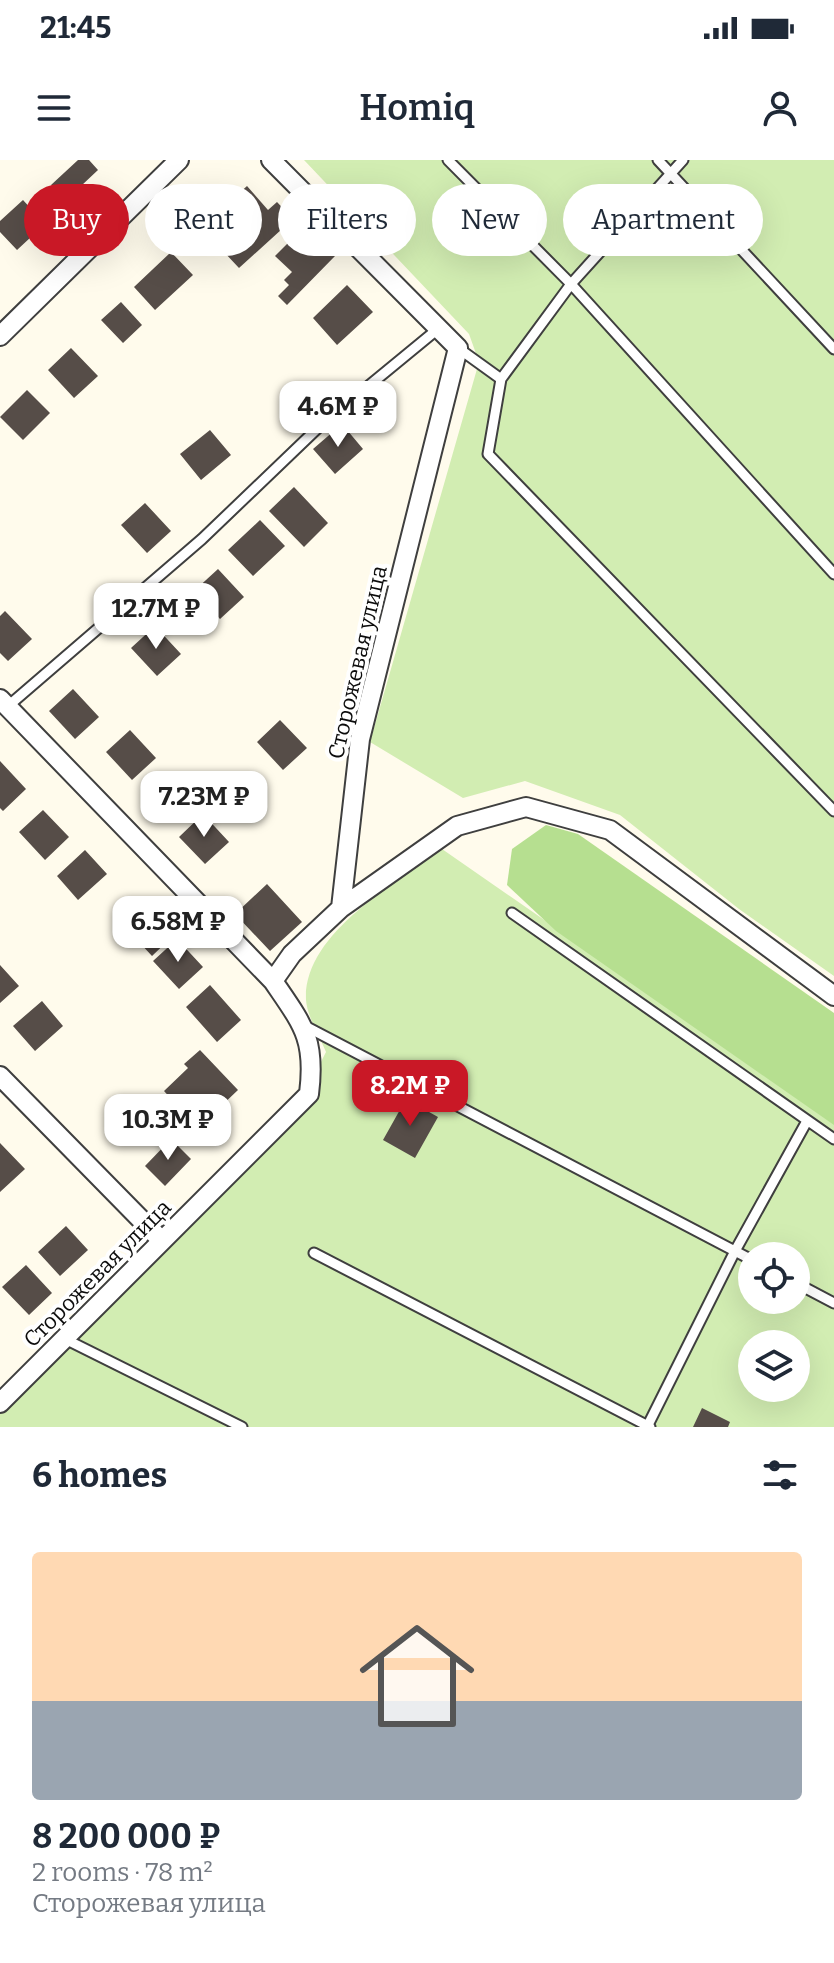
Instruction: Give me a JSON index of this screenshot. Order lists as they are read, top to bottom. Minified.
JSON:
{"streets":{"street":["Сторожевая улица"]},"page":{"status":"21:45","header":"Homiq","chip":["Buy","Rent","Filters","New","Apartment"],"price":["4.6M ₽","12.7M ₽","7.23M ₽","6.58M ₽","8.2M ₽","10.3M ₽"],"heading":"6 homes","list":[{"name":"8 200 000 ₽","note":"2 rooms · 78 m² · Сторожевая улица"}]}}
